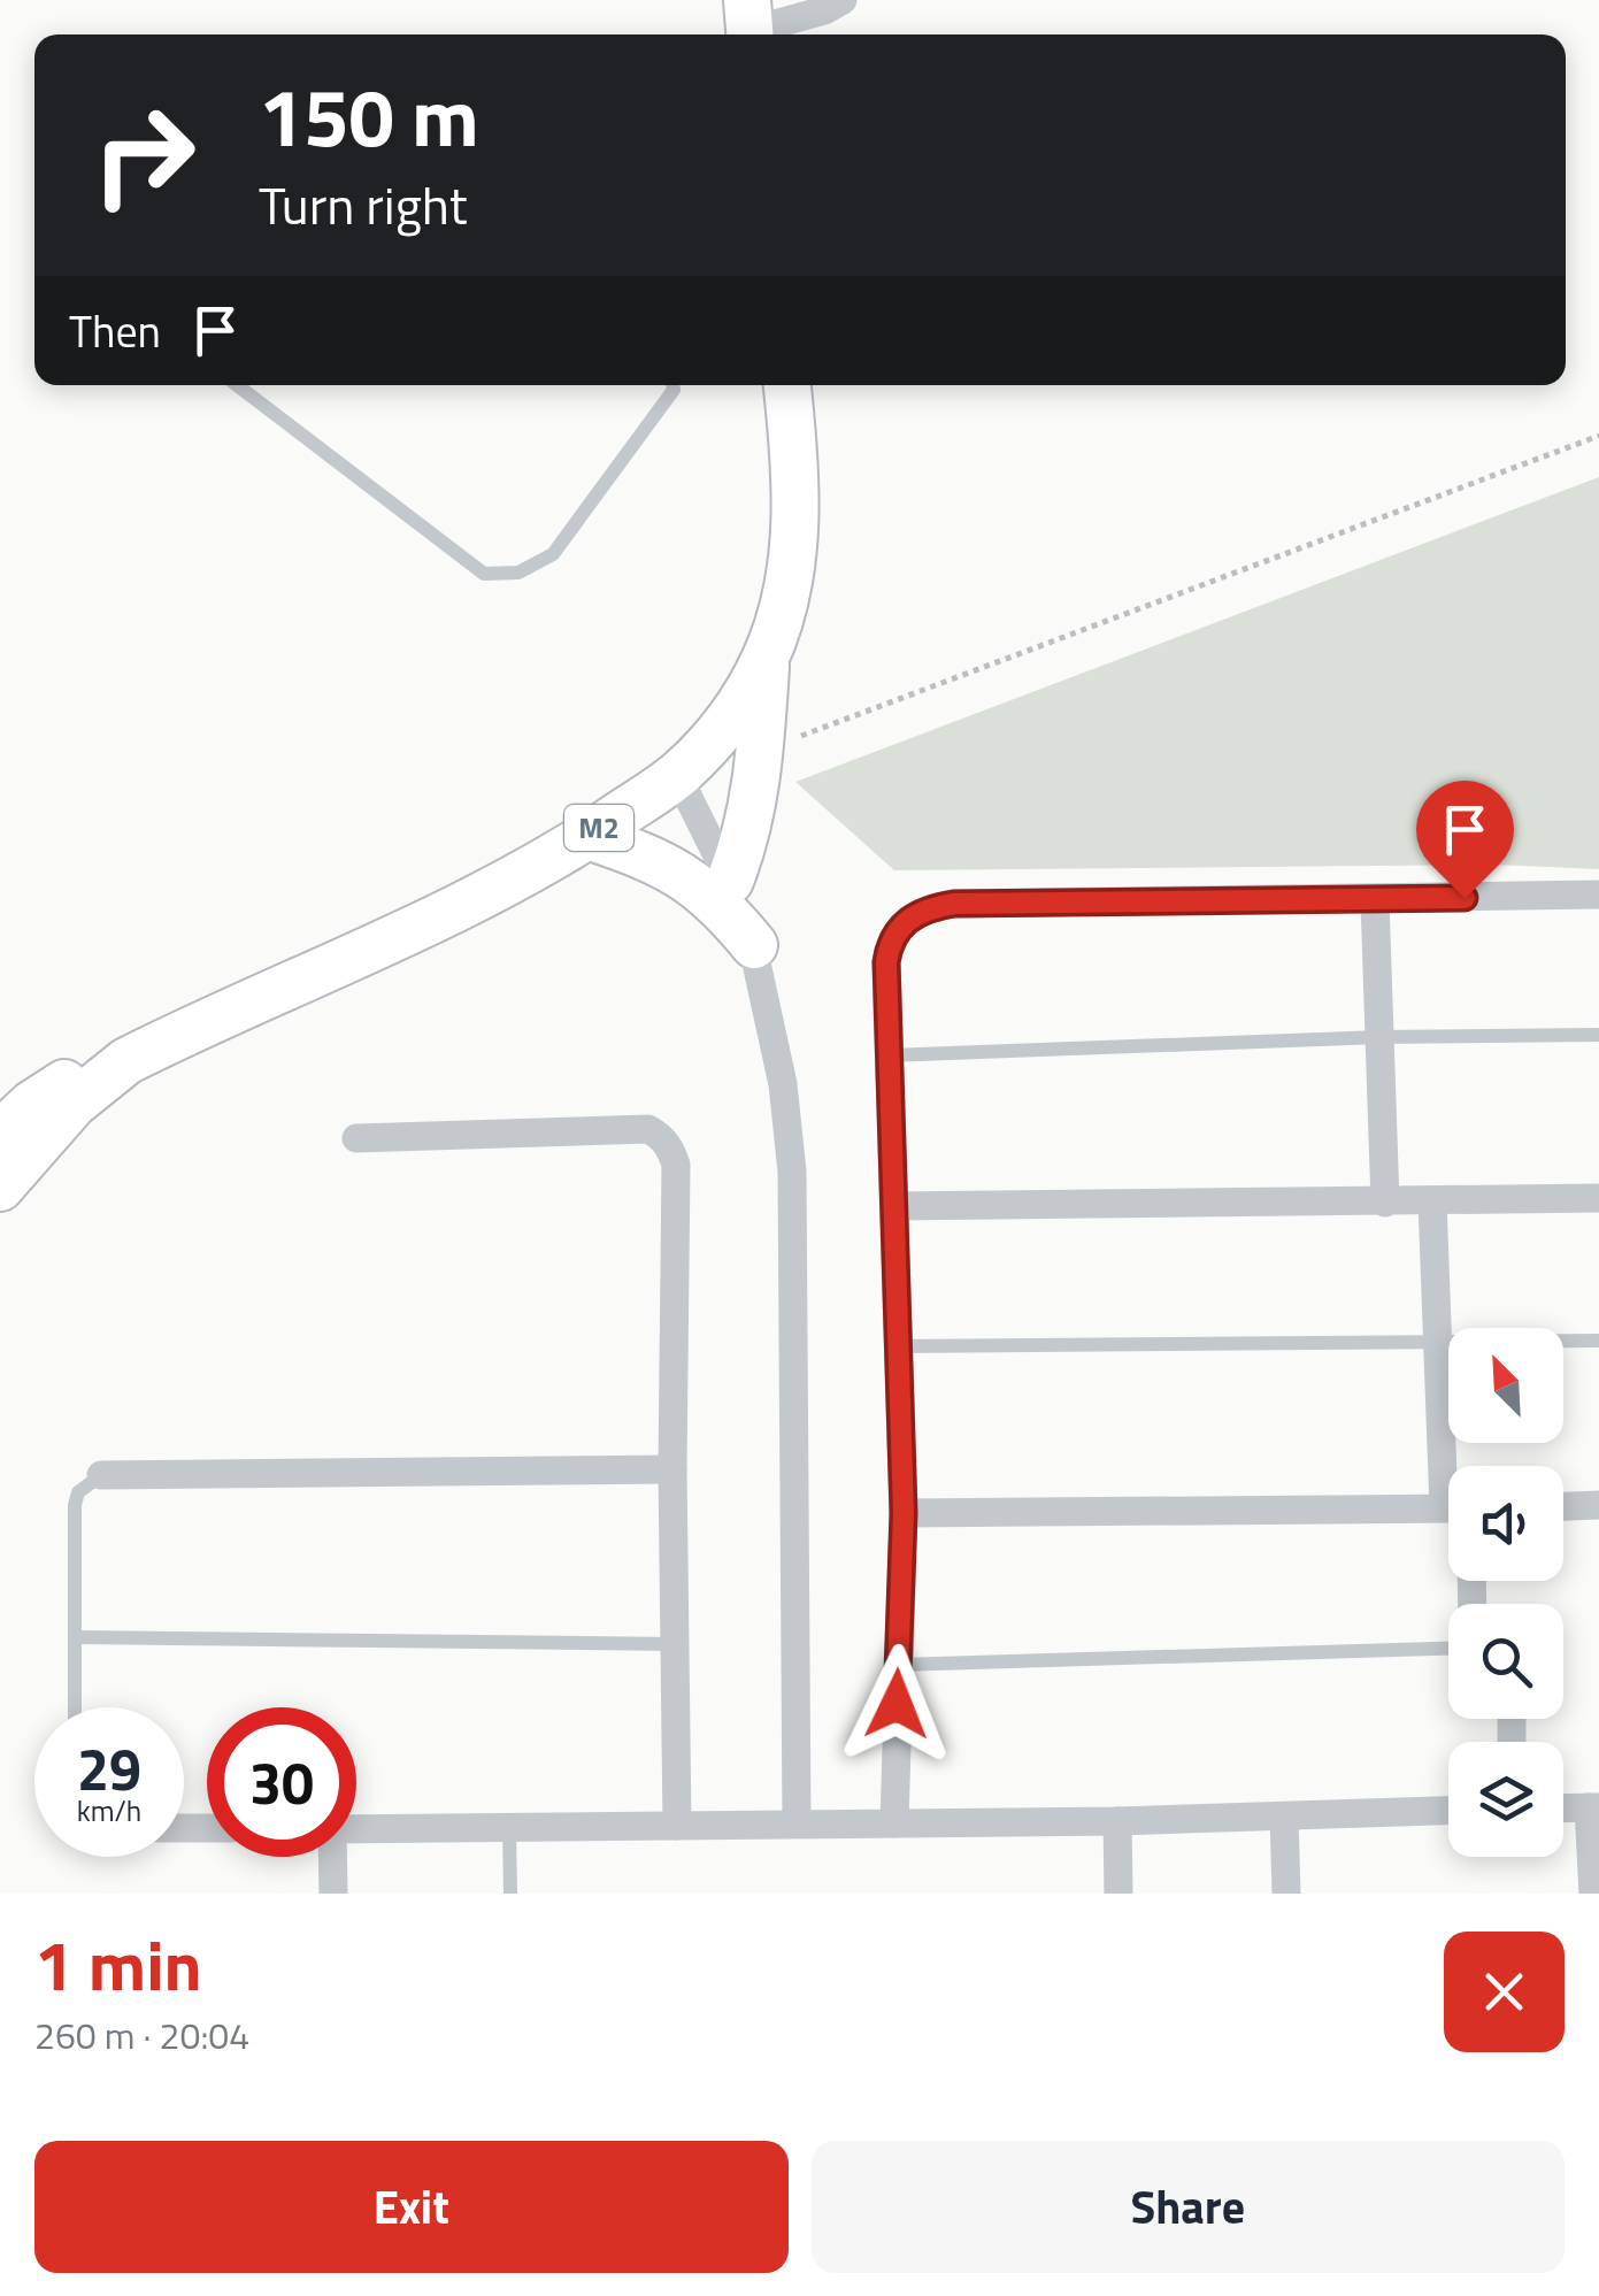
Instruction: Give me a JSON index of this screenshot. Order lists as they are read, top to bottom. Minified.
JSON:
{"streets":{"main road":["M2"]},"north":"top left","page":{"turn":["150 m","Turn right"],"then":"Then","speed":"29 km/h","limit":"30","heading":["1 min","260 m · 20:04"],"buttons":["Exit","Share"]}}
